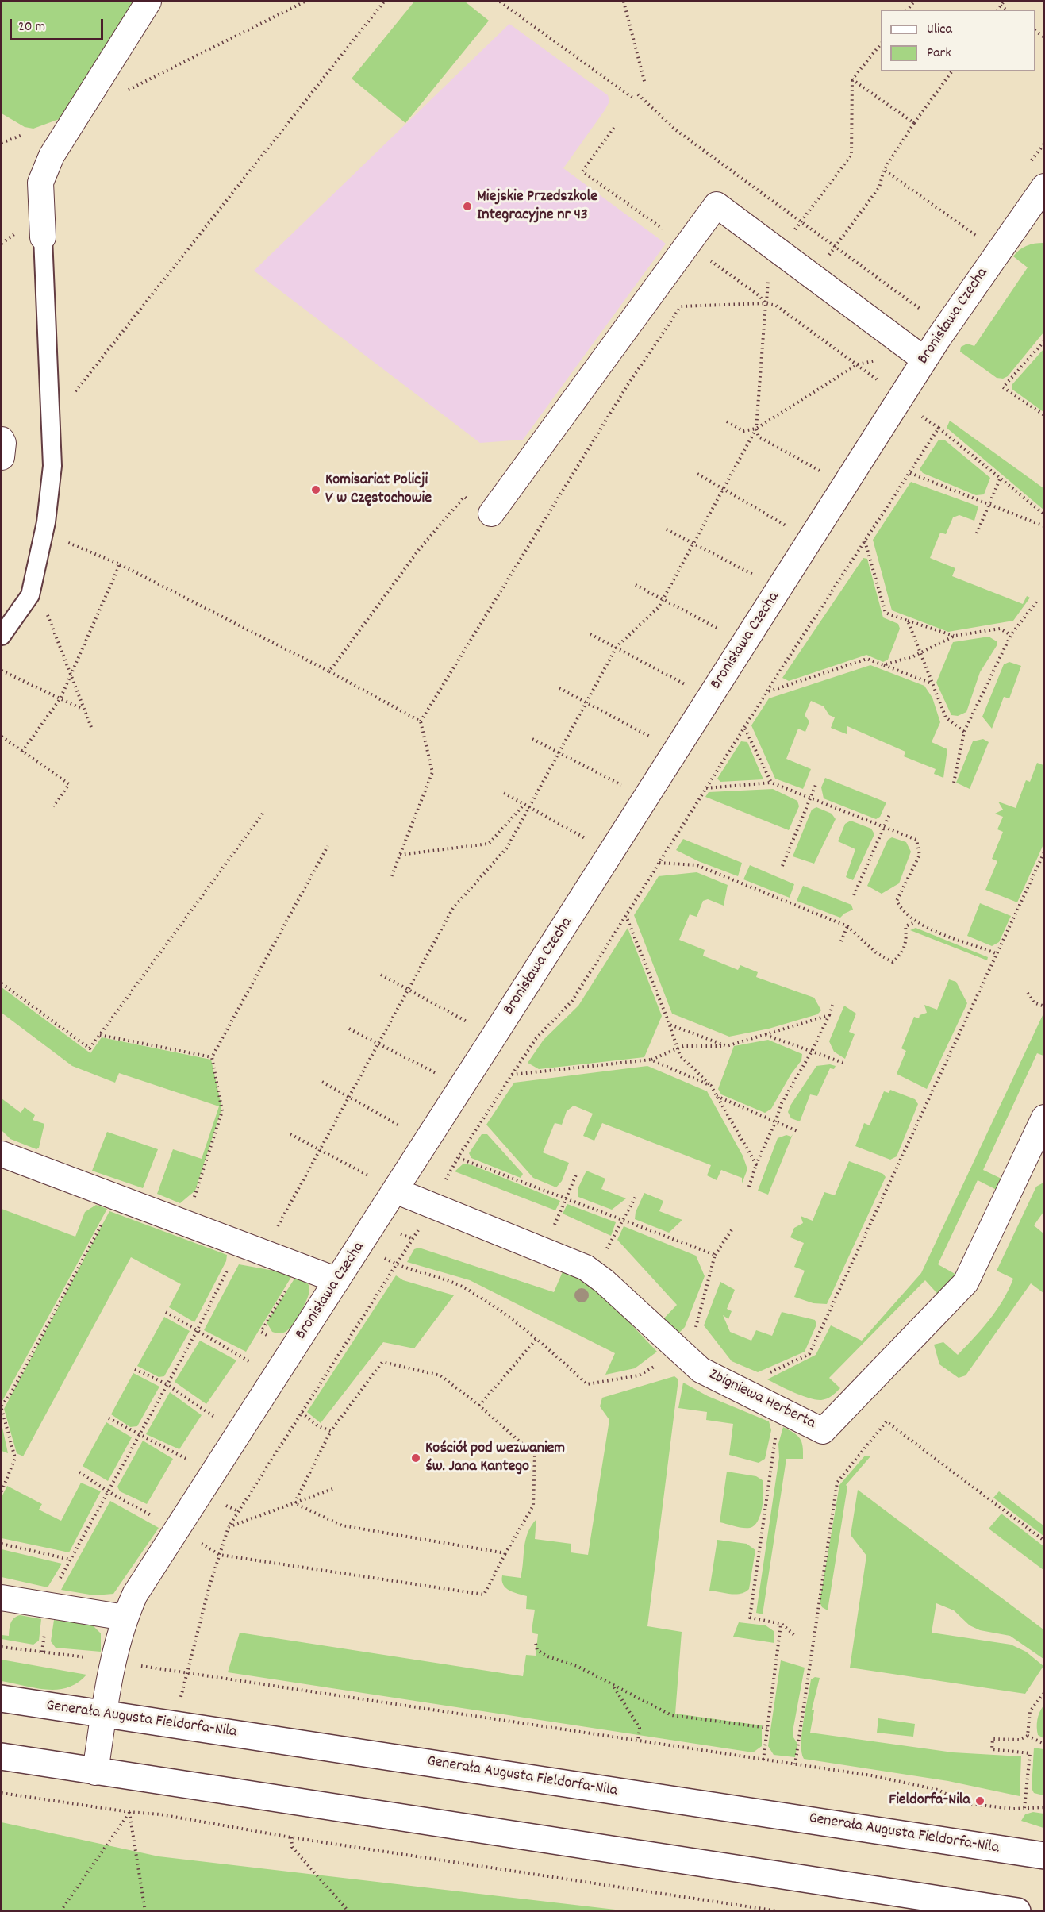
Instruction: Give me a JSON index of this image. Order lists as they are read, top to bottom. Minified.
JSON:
{"streets":{"street":["Bronisława Czecha","Zbigniewa Herberta","Generała Augusta Fieldorfa-Nila"]},"crossings":[["Bronisława Czecha","Zbigniewa Herberta"],["Bronisława Czecha","Generała Augusta Fieldorfa-Nila"]],"places":["Miejskie Przedszkole Integracyjne nr 43","Komisariat Policji V w Częstochowie","Kościół pod wezwaniem św. Jana Kantego","Fieldorfa-Nila"],"legend":["Ulica","Park"],"scale_bar":"20 m"}
